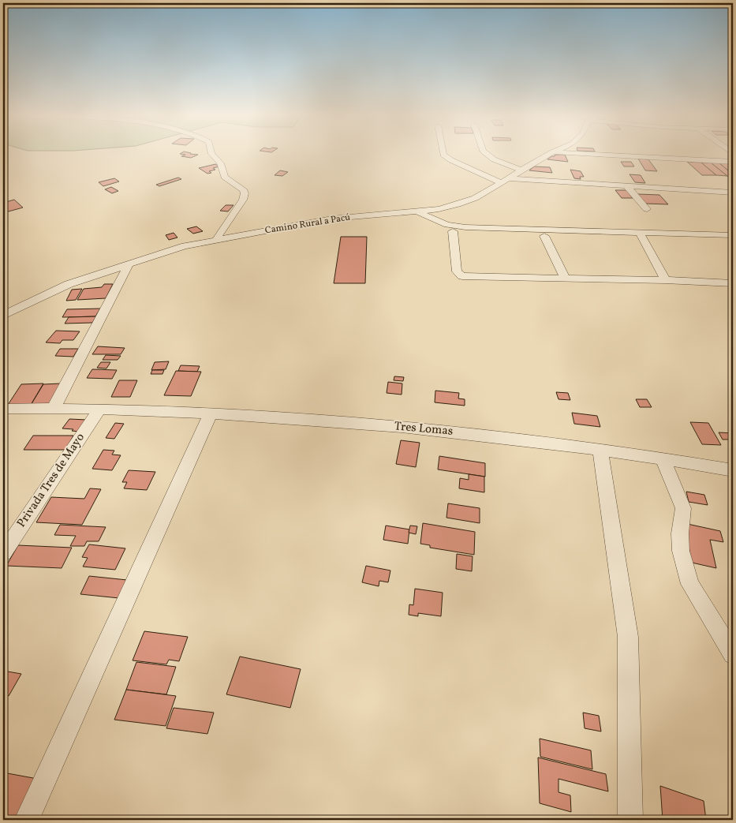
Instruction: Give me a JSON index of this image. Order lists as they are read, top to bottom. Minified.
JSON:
{"streets":{"street":["Camino Rural a Pacú","Tres Lomas","Privada Tres de Mayo"]},"crossings":[["Tres Lomas","Privada Tres de Mayo"]]}
